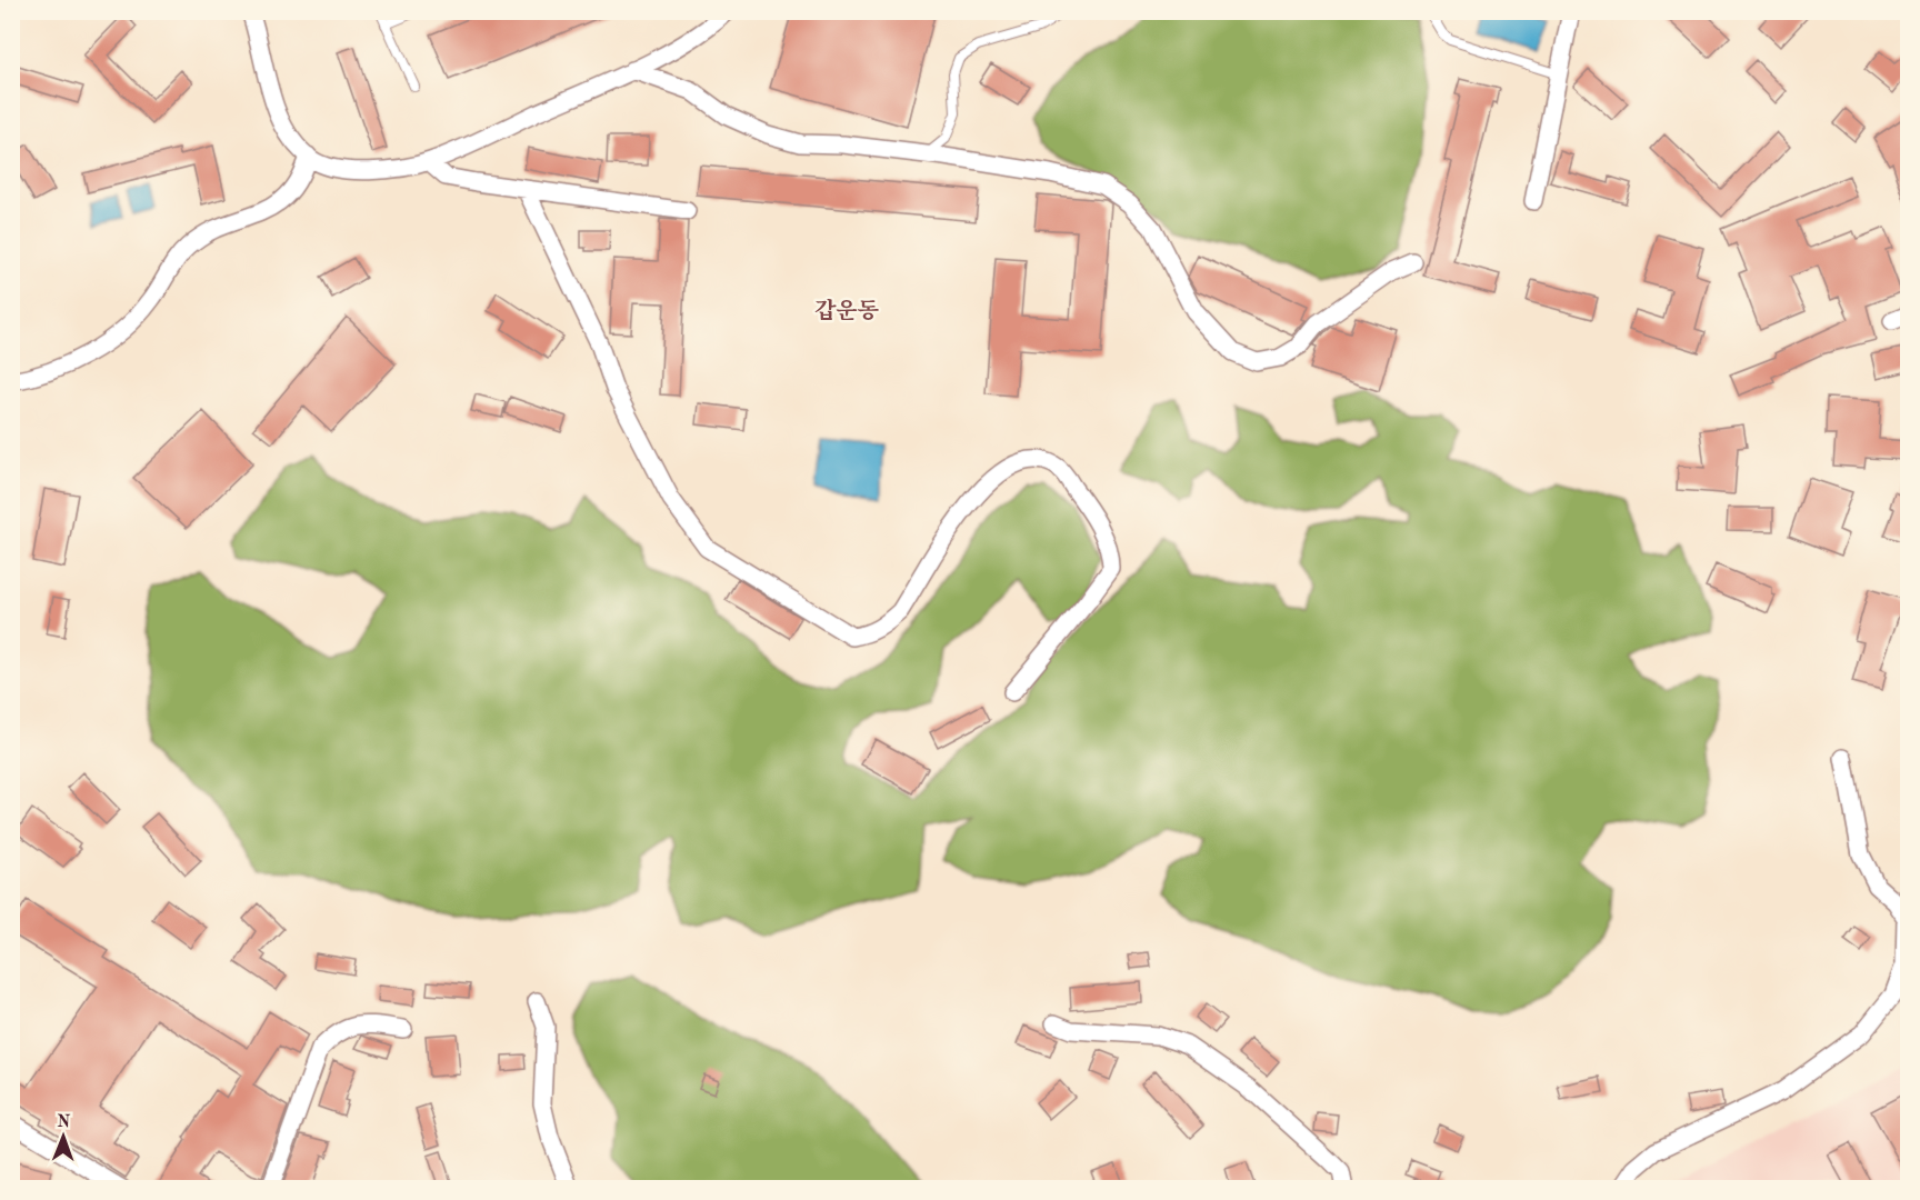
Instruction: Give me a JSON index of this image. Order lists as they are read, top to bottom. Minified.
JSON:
{"districts":["갑운동"],"north":"top"}
